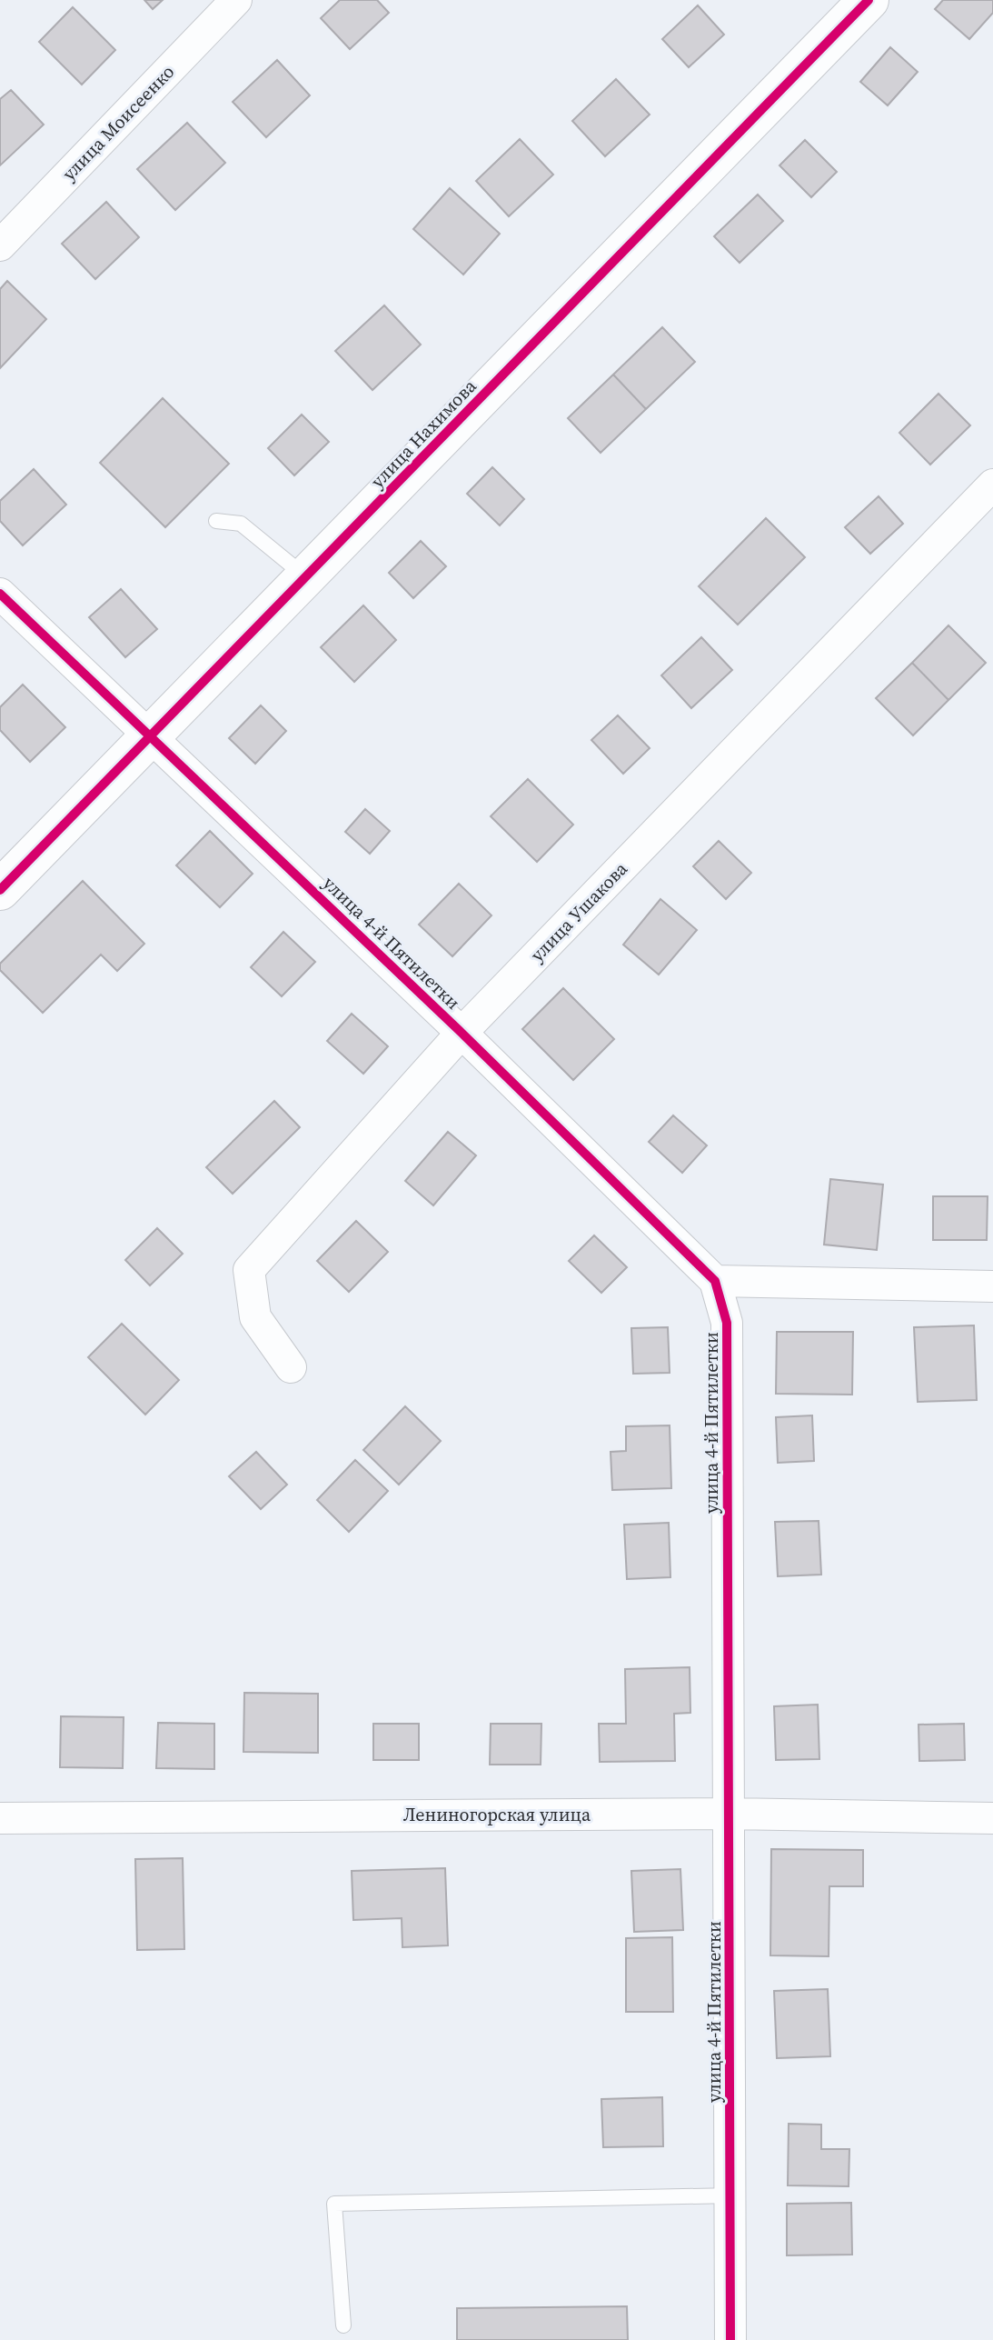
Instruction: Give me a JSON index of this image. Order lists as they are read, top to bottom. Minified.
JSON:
{"streets":{"street":["улица Моисеенко","улица Нахимова","улица Ушакова","улица 4-й Пятилетки","Лениногорская улица"]},"crossings":[["улица Нахимова","улица 4-й Пятилетки"],["улица Ушакова","улица 4-й Пятилетки"],["улица 4-й Пятилетки","Лениногорская улица"]]}
